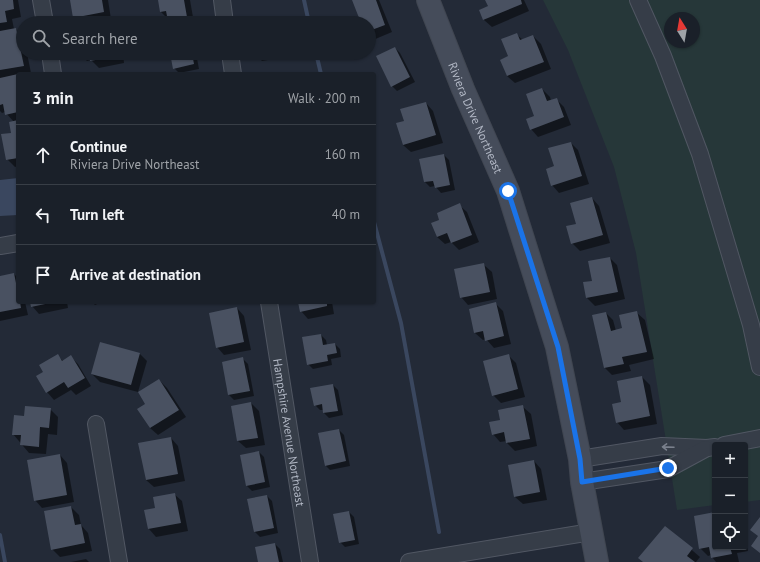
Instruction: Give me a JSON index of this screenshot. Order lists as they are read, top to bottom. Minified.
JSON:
{"streets":{"street":["Riviera Drive Northeast","Hampshire Avenue Northeast"]},"north":"top","page":{"search":"Search here","heading":["3 min","Walk · 200 m"],"list":[["Continue","Riviera Drive Northeast","160 m"],["Turn left","40 m"],"Arrive at destination"],"map_buttons":["+","−"]}}
